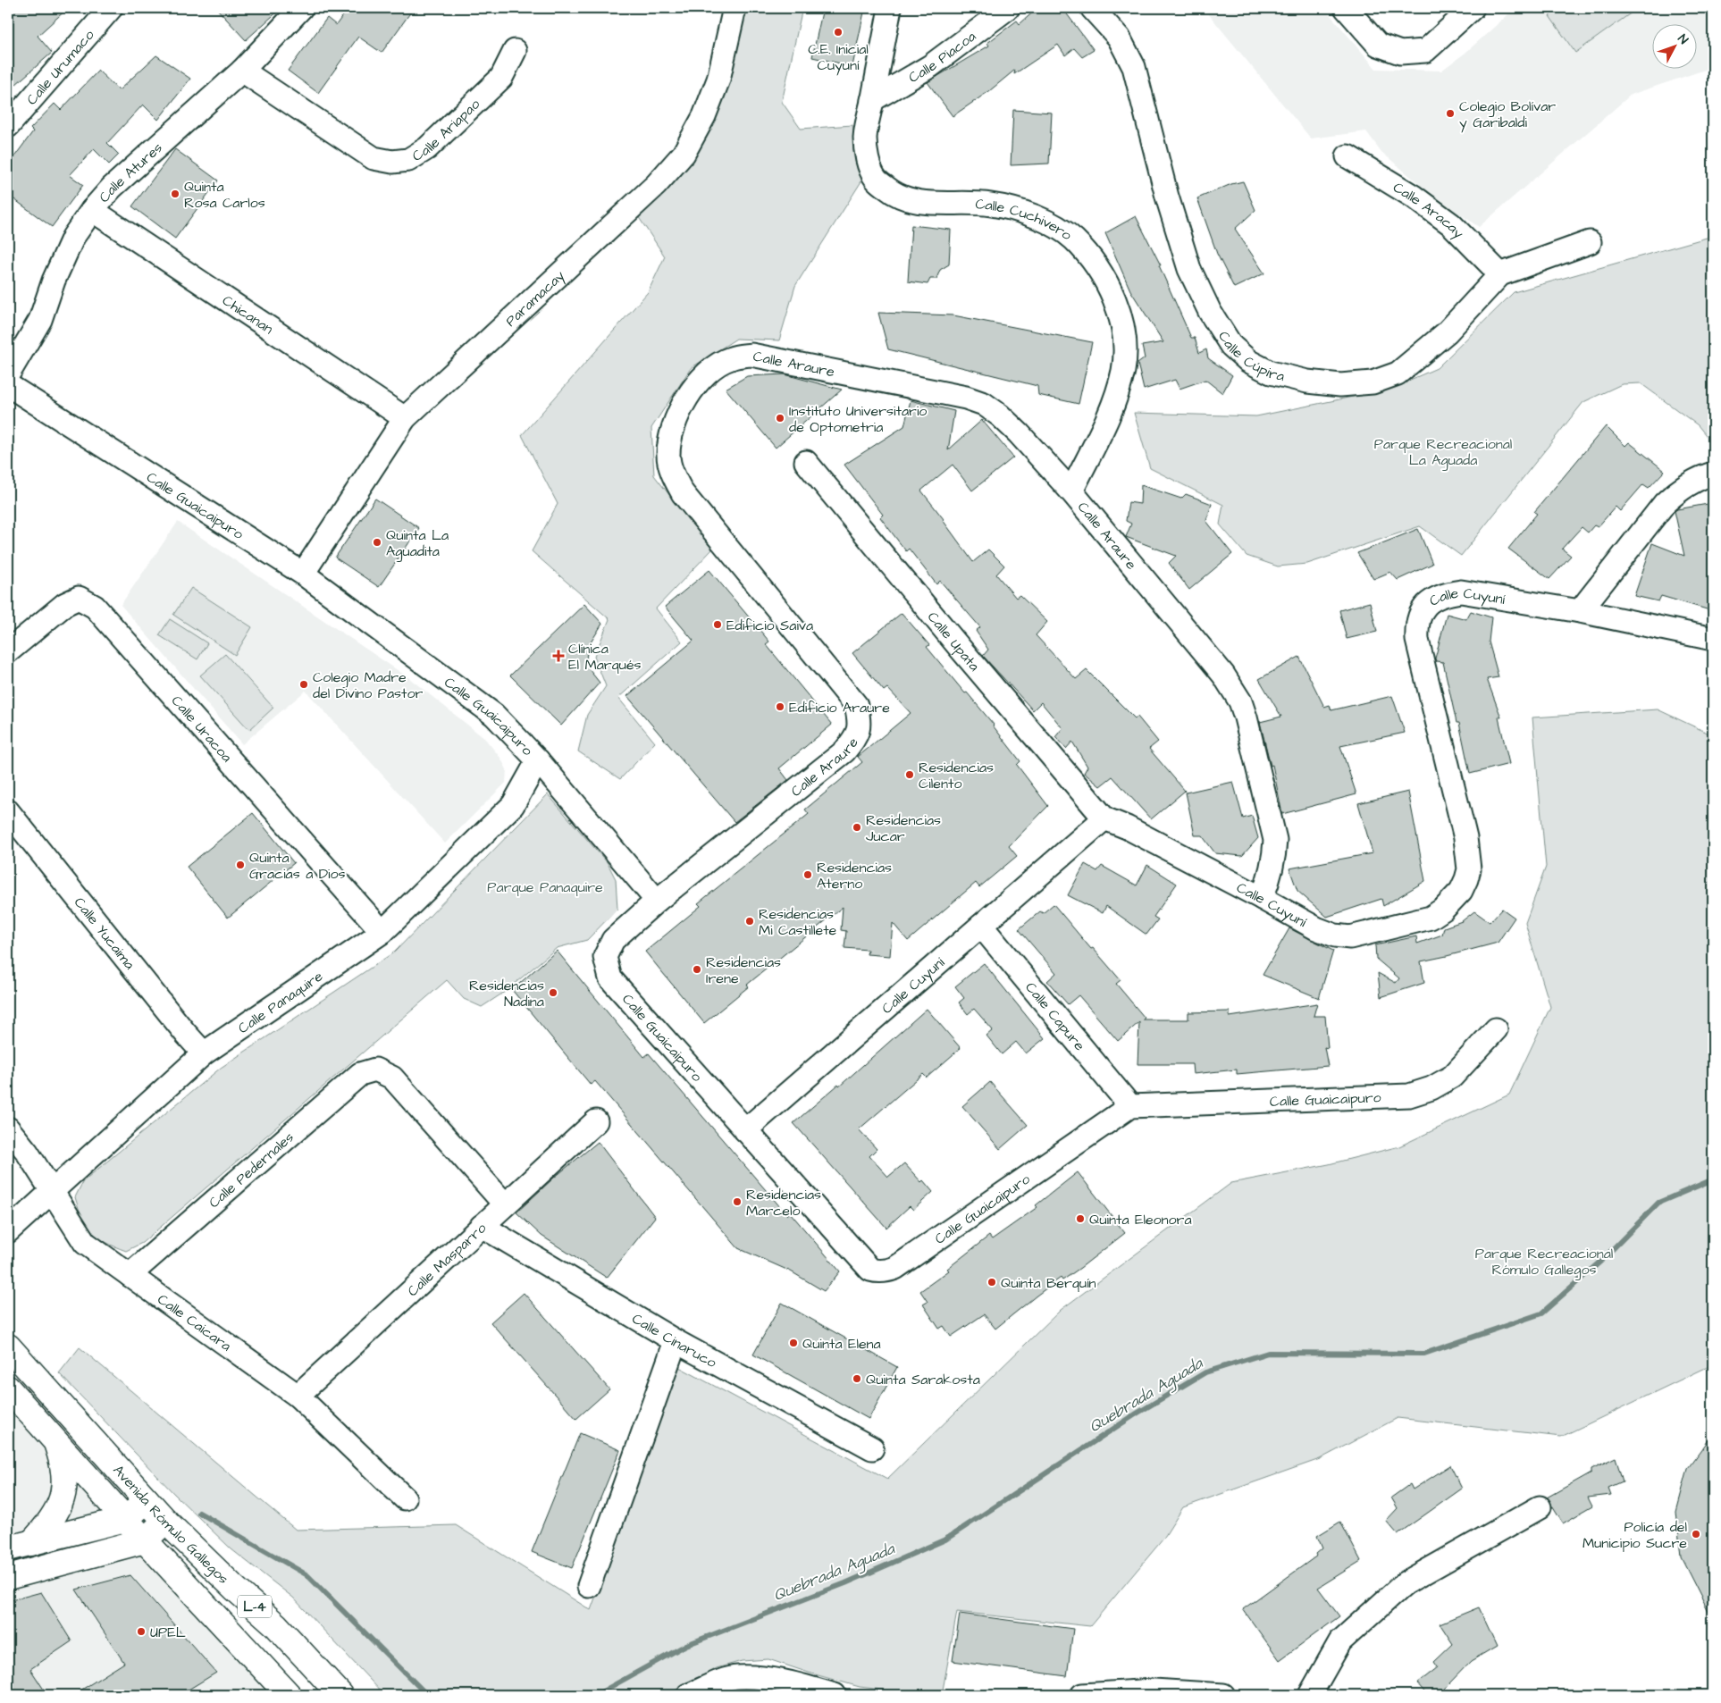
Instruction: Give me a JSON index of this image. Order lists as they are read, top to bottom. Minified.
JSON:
{"streets":{"main road":["Avenida Rómulo Gallegos","L-4"],"street":["Calle Piacoa","Calle Urumaco","Calle Ariapao","Calle Atures","Calle Aracay","Calle Cuchivero","Paramacay","Chicanan","Calle Cúpira","Calle Araure","Calle Guaicaipuro","Calle Cuyuní","Calle Upata","Calle Uracoa","Calle Yucaima","Calle Panaquire","Calle Capure","Calle Pedernales","Calle Masparro","Calle Caicara","Calle Cinaruco"]},"crossings":[["Calle Piacoa","Calle Cuchivero"],["Calle Ariapao","Calle Atures"],["Calle Atures","Chicanan"],["Calle Aracay","Calle Cúpira"],["Calle Cuchivero","Calle Araure"],["Paramacay","Chicanan"],["Paramacay","Calle Guaicaipuro"],["Calle Araure","Calle Guaicaipuro"],["Calle Araure","Calle Cuyuní"],["Calle Guaicaipuro","Calle Cuyuní"],["Calle Guaicaipuro","Calle Panaquire"],["Calle Guaicaipuro","Calle Capure"],["Calle Cuyuní","Calle Upata"],["Calle Cuyuní","Calle Capure"],["Calle Uracoa","Calle Panaquire"],["Calle Yucaima","Calle Panaquire"],["Calle Panaquire","Calle Caicara"],["Calle Pedernales","Calle Masparro"],["Calle Pedernales","Calle Caicara"],["Calle Masparro","Calle Caicara"],["Calle Masparro","Calle Cinaruco"]],"water":["Quebrada Aguada"],"parks":["Parque Recreacional La Aguada","Parque Panaquire","Parque Recreacional Rómulo Gallegos"],"places":{"other":["C.E. Inicial Cuyuní","Colegio Bolívar y Garibaldi","Quinta Rosa Carlos","Instituto Universitario de Optometria","Quinta La Aguadita","Edificio Saiva","Colegio Madre del Divino Pastor","Edificio Araure","Residencias Cilento","Residencias Jucar","Quinta Gracias a Dios","Residencias Aterno","Residencias Mi Castillete","Residencias Irene","Residencias Nadina","Residencias Marcelo","Quinta Eleonora","Quinta Berquín","Quinta Elena","Quinta Sarakosta","Policía del Municipio Sucre","UPEL"],"health":["Clínica El Marqués"]},"north":"top right"}
